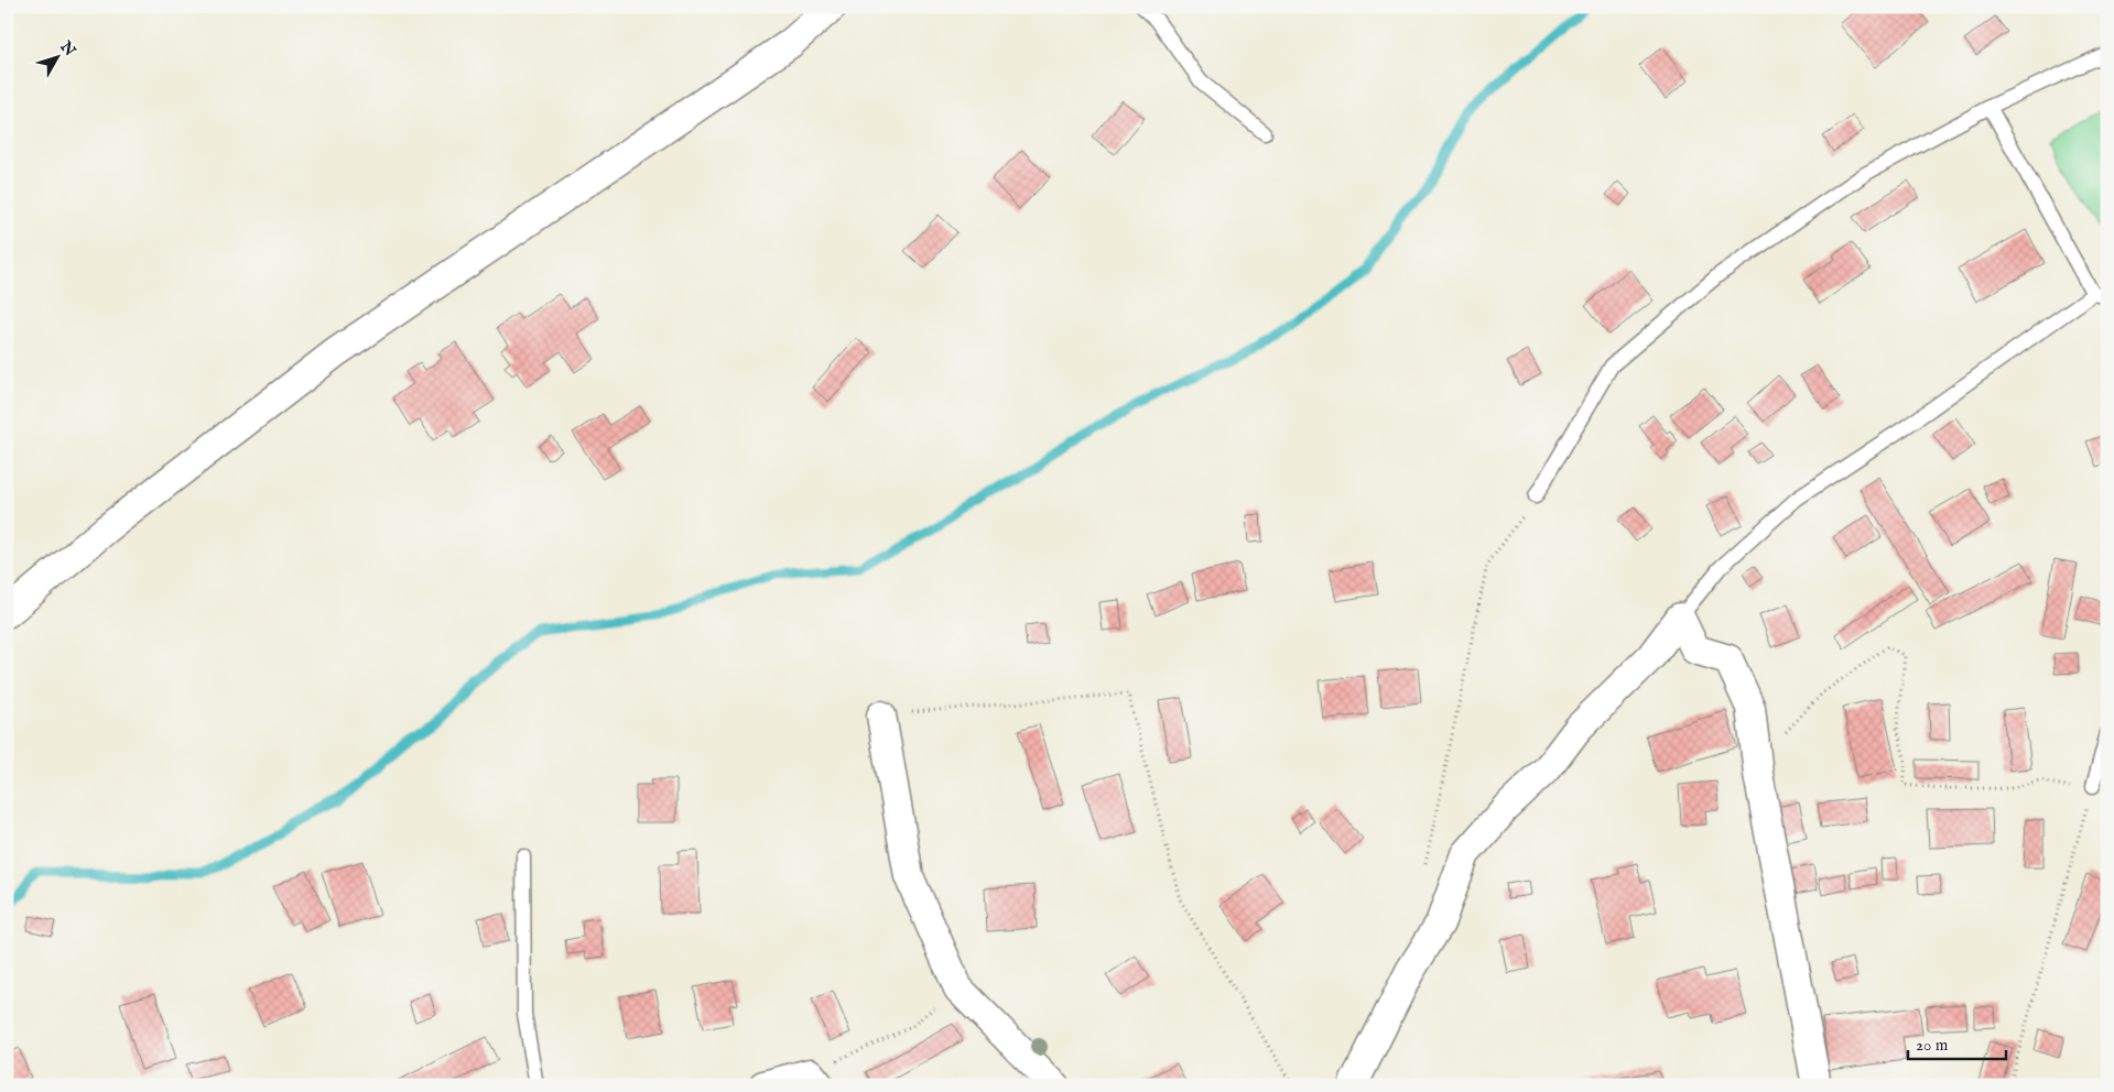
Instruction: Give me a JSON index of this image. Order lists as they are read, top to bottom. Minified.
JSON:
{"scale_bar":"20 m","north":"top right"}
